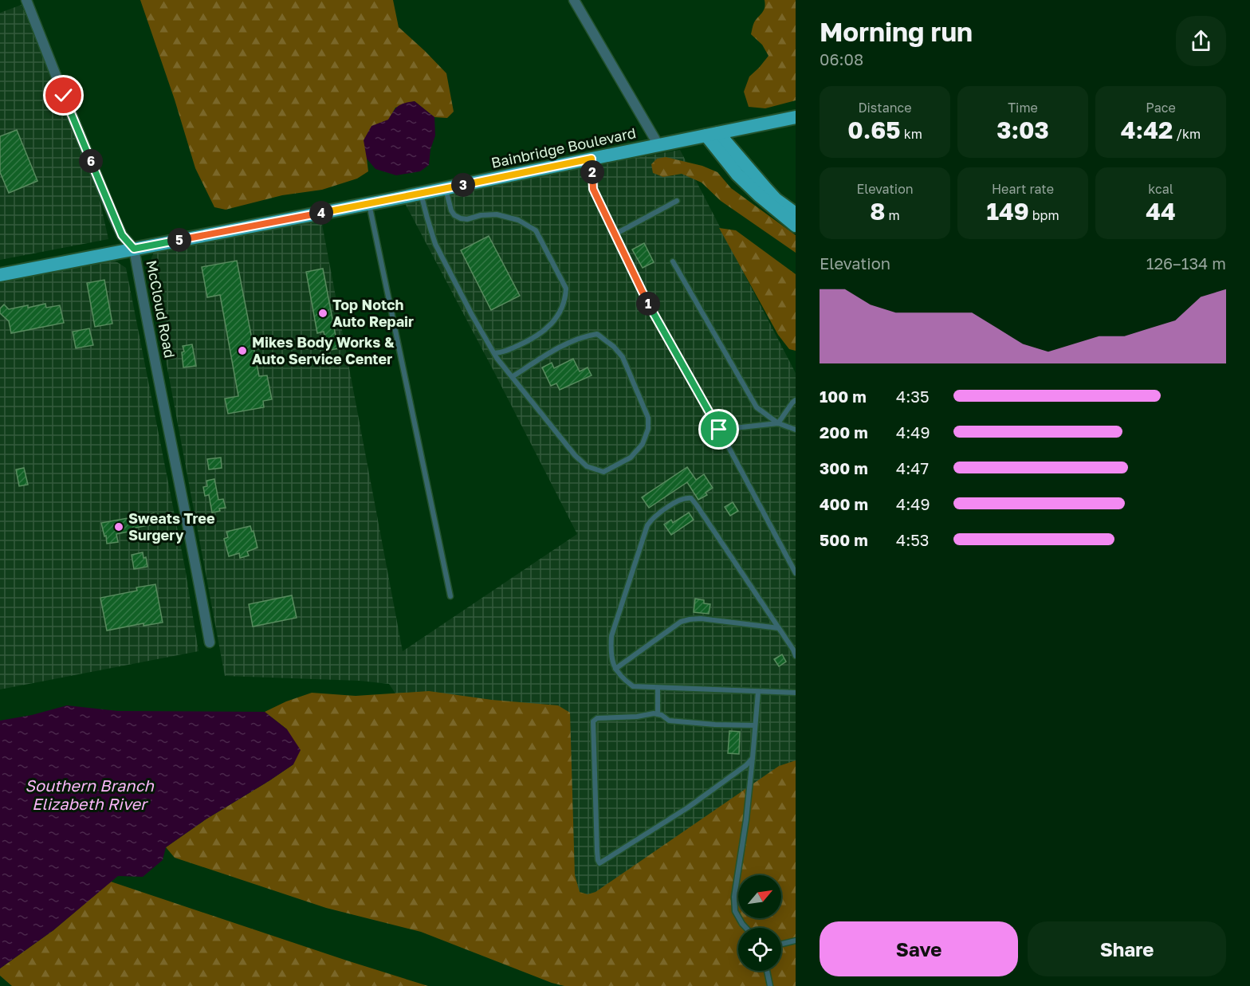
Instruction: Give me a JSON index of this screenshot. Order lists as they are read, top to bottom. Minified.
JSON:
{"streets":{"main road":["Bainbridge Boulevard"],"street":["McCloud Road"]},"crossings":[["Bainbridge Boulevard","McCloud Road"]],"water":["Southern Branch Elizabeth River"],"places":["Top Notch Auto Repair","Mikes Body Works & Auto Service Center","Sweats Tree Surgery"],"north":"top right","page":{"heading":["Morning run","06:08"],"stats":[["Distance","0.65 km"],["Time","3:03"],["Pace","4:42 /km"],["Elevation","8 m"],["Heart rate","149 bpm"],["kcal","44"]],"pins":["6","2","3","4","5","1"],"chart":["Elevation","126–134 m"],"list":[{"name":"100 m","note":"4:35"},{"name":"200 m","note":"4:49"},{"name":"300 m","note":"4:47"},{"name":"400 m","note":"4:49"},{"name":"500 m","note":"4:53"}],"buttons":["Save","Share"]}}
